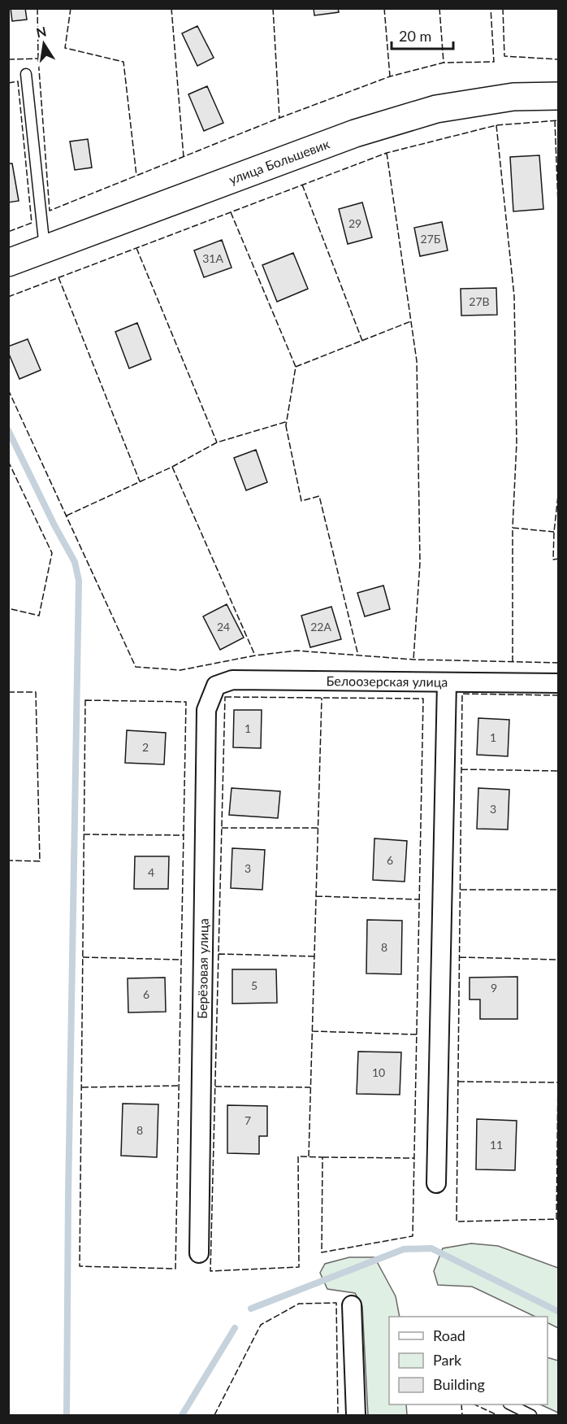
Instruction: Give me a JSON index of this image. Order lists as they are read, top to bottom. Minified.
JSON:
{"streets":{"main road":["улица Большевик"],"street":["Белоозерская улица","Берёзовая улица"]},"crossings":[["Белоозерская улица","Берёзовая улица"]],"house_numbers":["29","27Б","31А","27В","24","22А","1","1","2","3","6","3","4","8","5","9","6","10","7","8","11"],"legend":["Road","Park","Building"],"scale_bar":"20 m","north":"top"}
